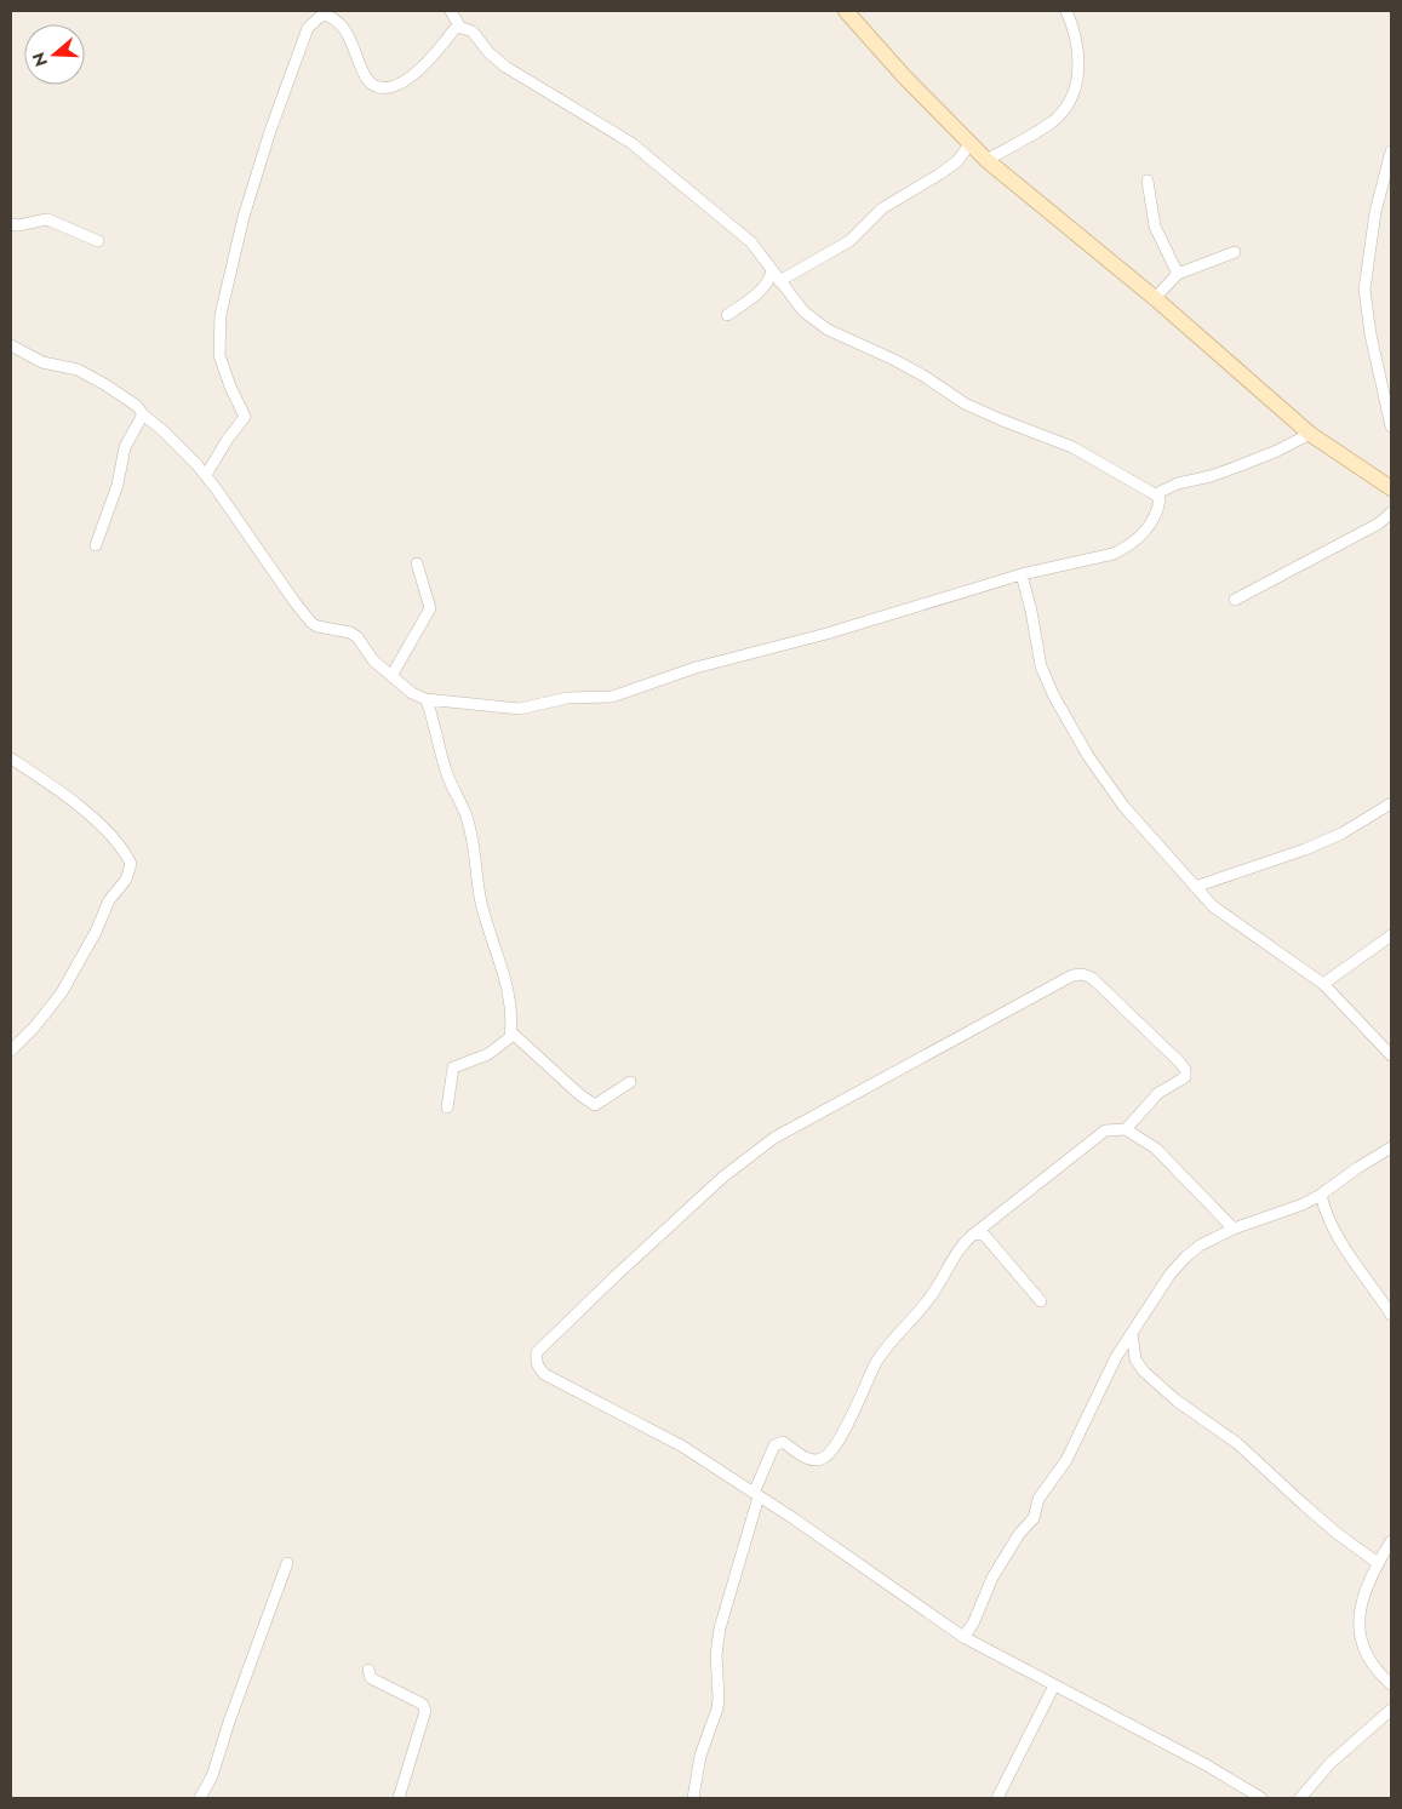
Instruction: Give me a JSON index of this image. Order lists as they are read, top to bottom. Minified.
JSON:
{"north":"left"}
